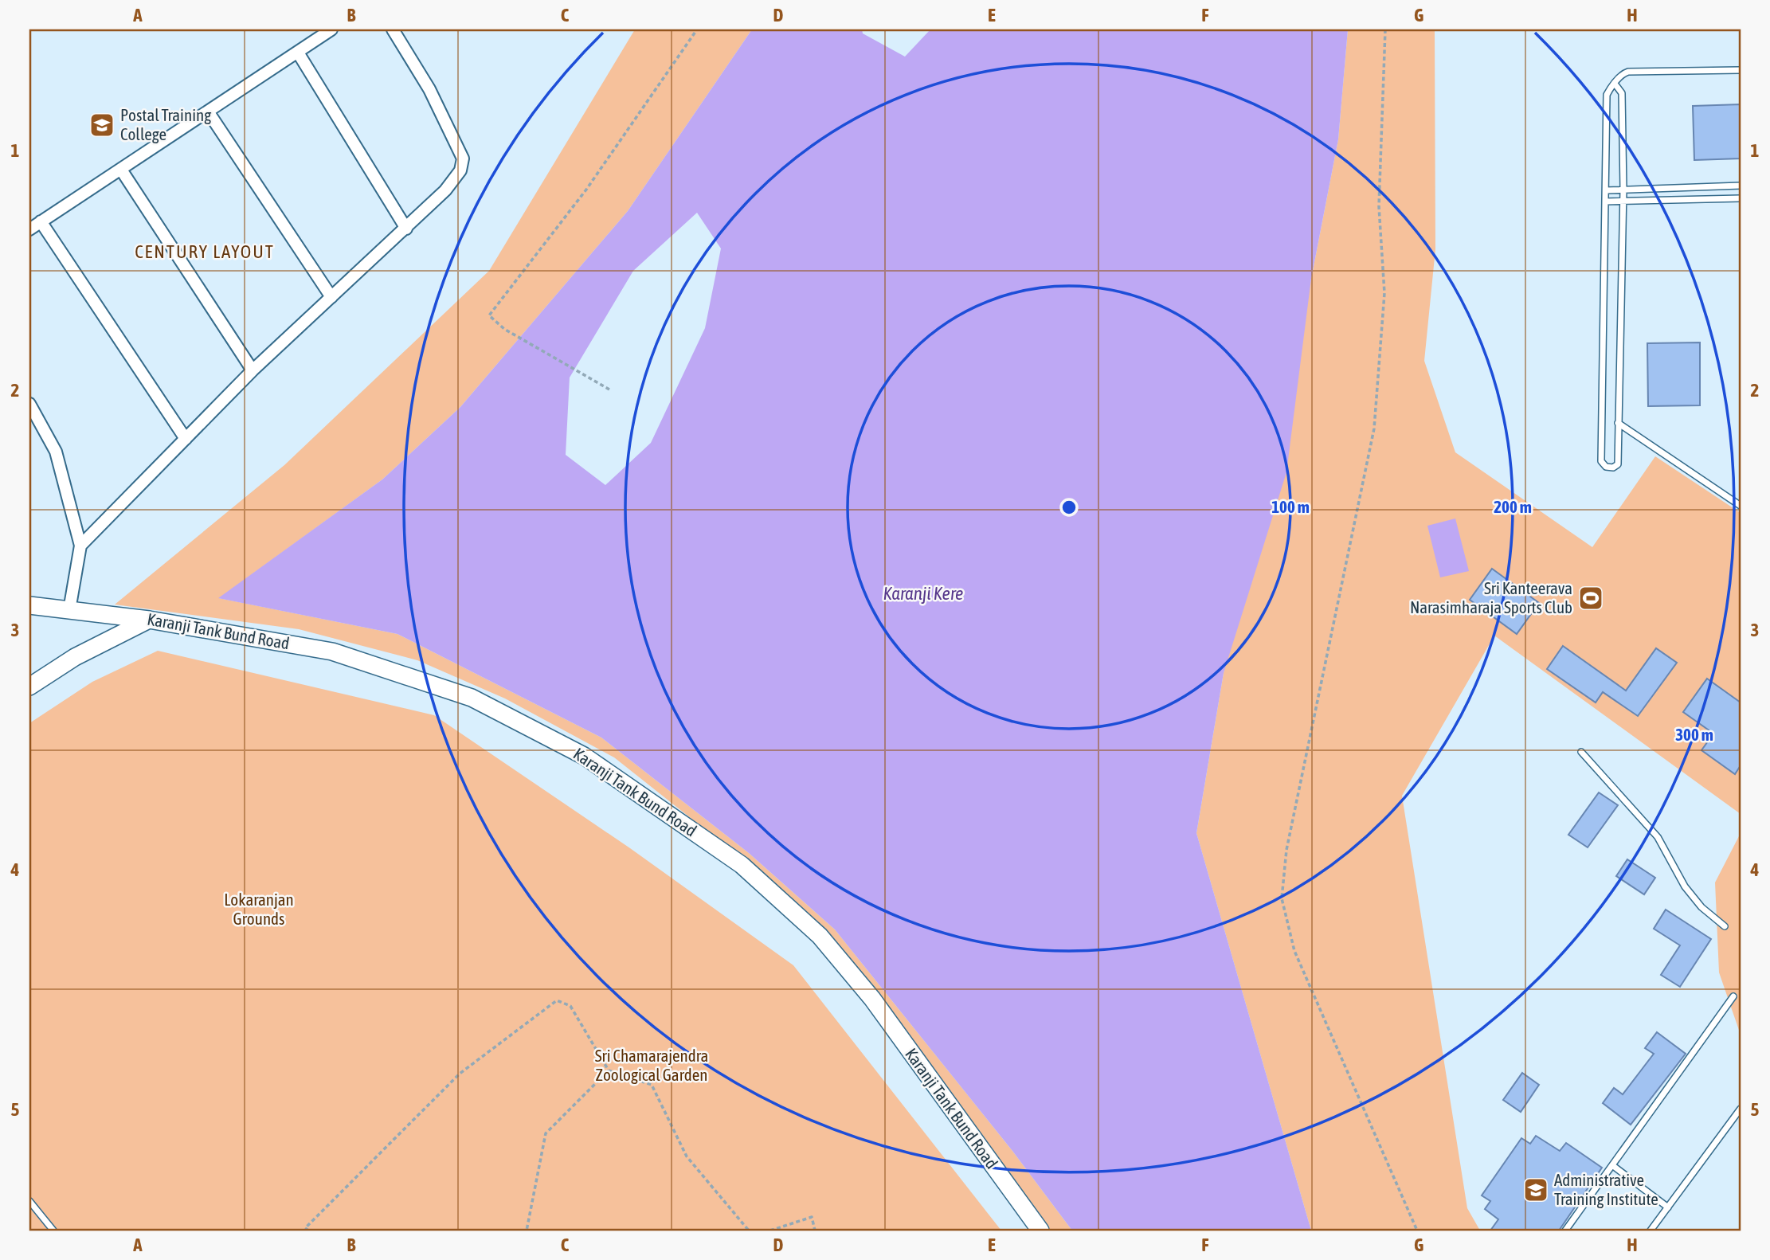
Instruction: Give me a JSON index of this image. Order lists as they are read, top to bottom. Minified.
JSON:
{"streets":{"street":["Karanji Tank Bund Road"]},"districts":["CENTURY LAYOUT"],"water":["Karanji Kere"],"parks":["Lokaranjan Grounds","Sri Chamarajendra Zoological Garden"],"places":{"school or university":["Postal Training College","Administrative Training Institute"],"sports":["Sri Kanteerava Narasimharaja Sports Club"]},"grid":{"columns":["A","B","C","D","E","F","G","H"],"rows":["1","2","3","4","5"]},"rings":["100 m","200 m","300 m"]}
